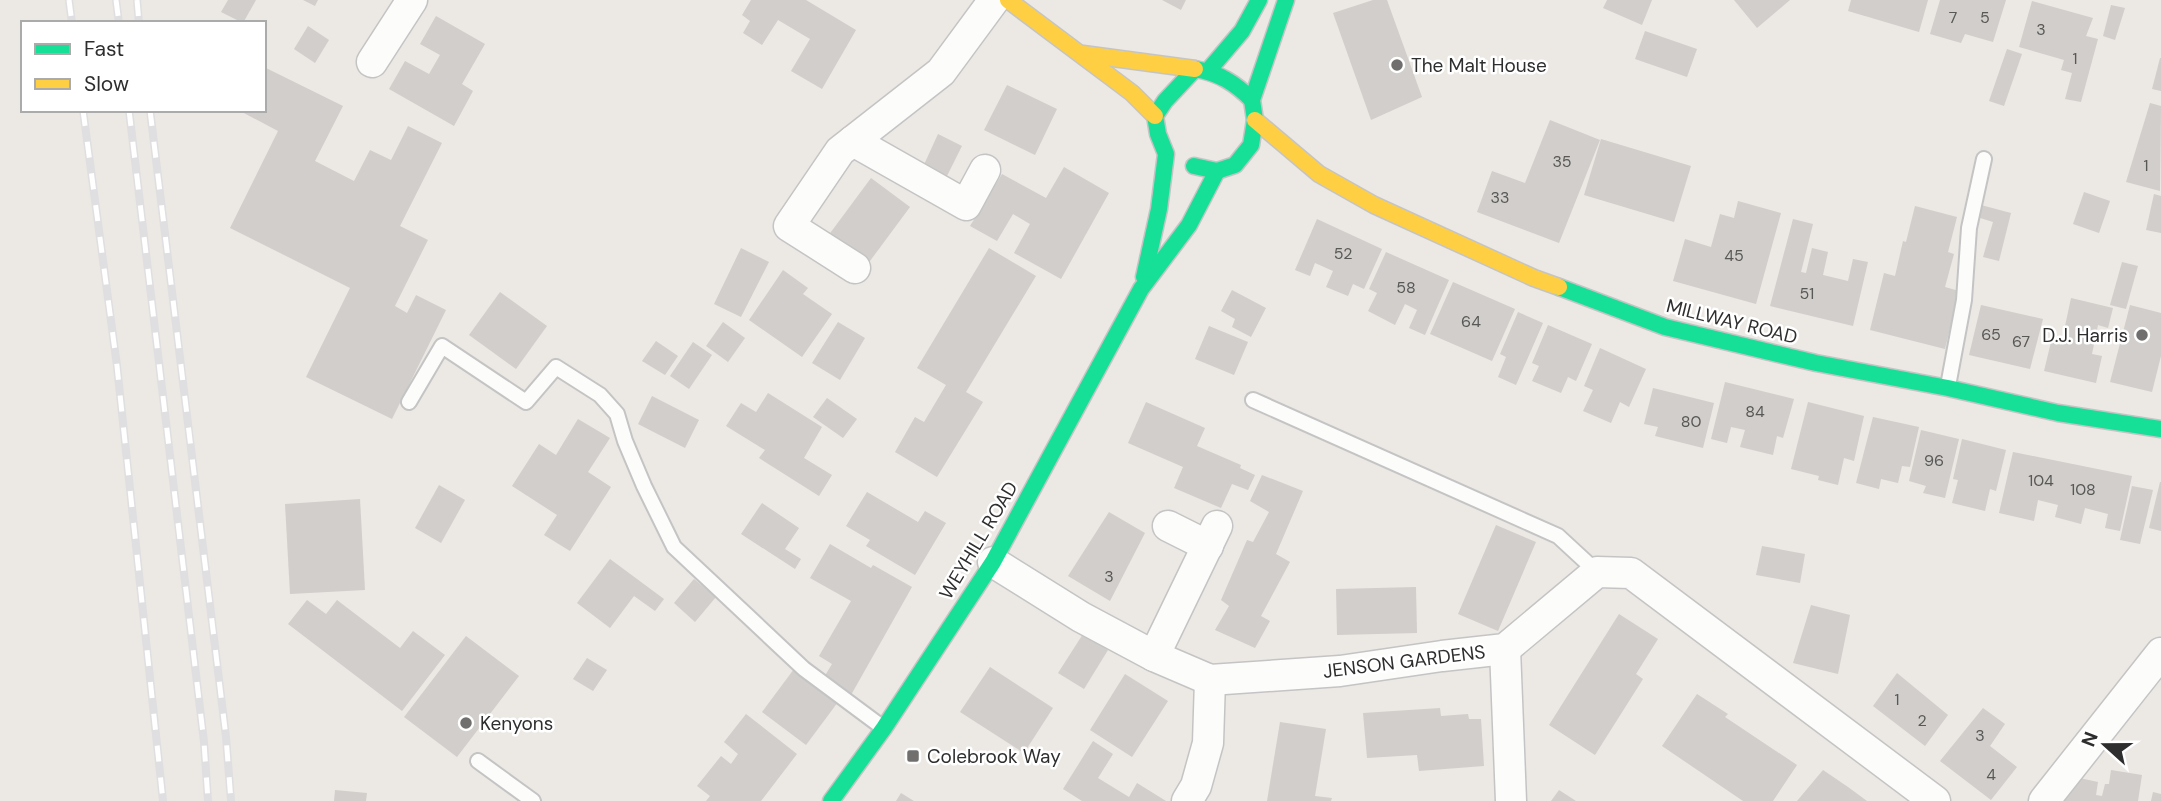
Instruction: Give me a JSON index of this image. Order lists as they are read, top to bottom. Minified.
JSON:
{"streets":{"main road":["MILLWAY ROAD","WEYHILL ROAD"],"street":["JENSON GARDENS"]},"crossings":[["MILLWAY ROAD","WEYHILL ROAD"],["WEYHILL ROAD","JENSON GARDENS"]],"places":{"other":["The Malt House","D.J. Harris","Kenyons"],"transit":["Colebrook Way"]},"house_numbers":["7","5","3","1","35","1","33","52","45","58","51","64","65","67","84","80","96","104","108","3","1","2","3","4"],"legend":["Fast","Slow"],"north":"left"}
